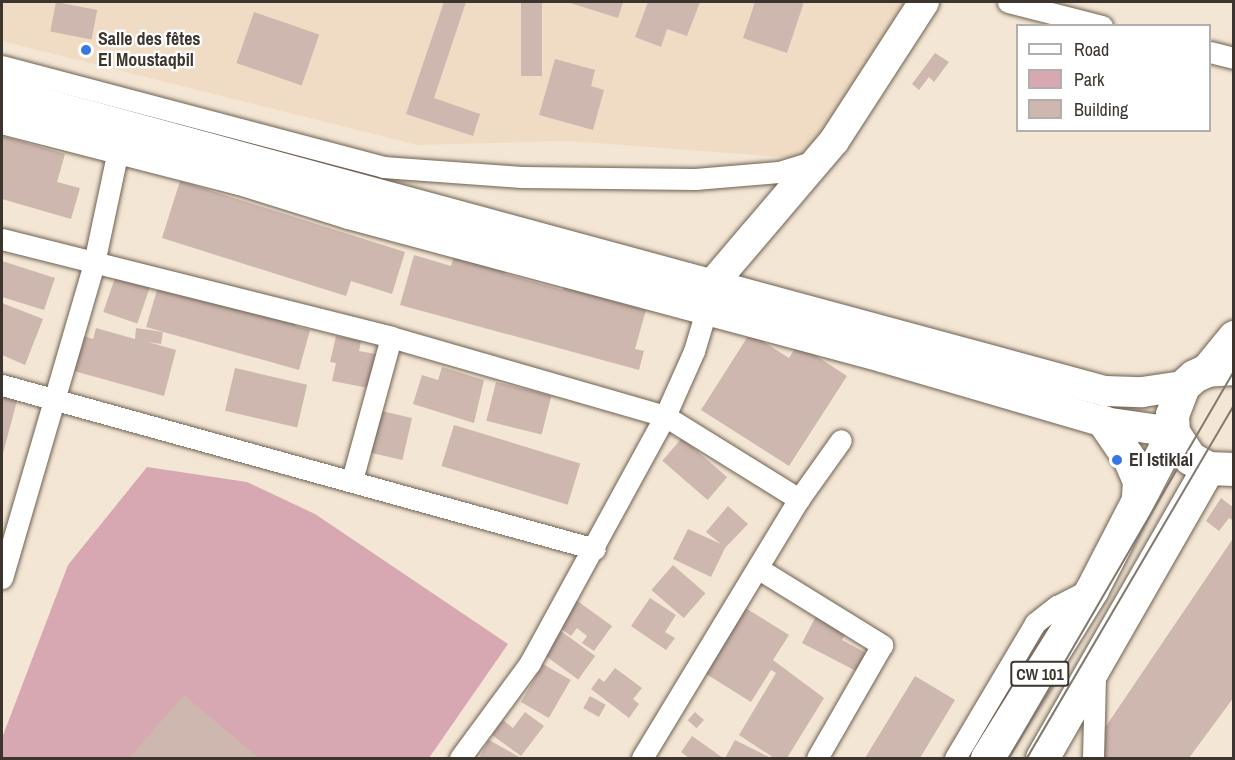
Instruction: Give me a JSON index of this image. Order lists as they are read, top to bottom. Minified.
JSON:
{"streets":{"main road":["CW 101"]},"places":["Salle des fêtes El Moustaqbil","El Istiklal"],"legend":["Road","Park","Building"]}
